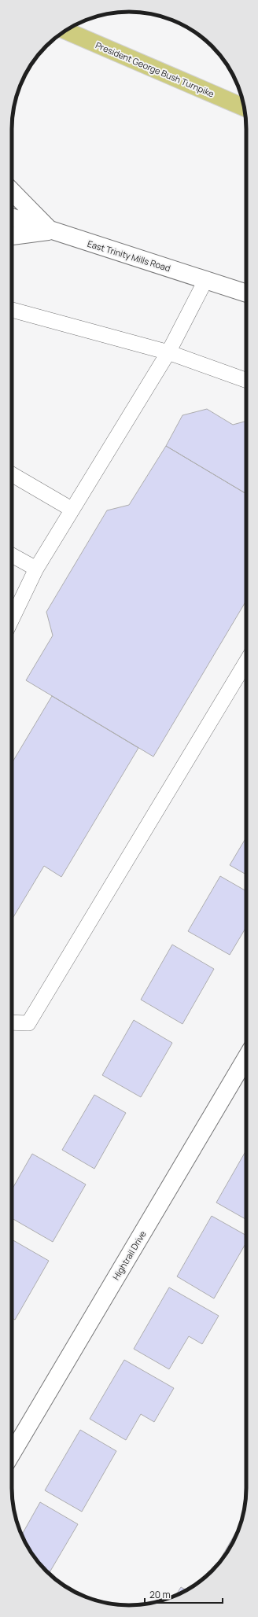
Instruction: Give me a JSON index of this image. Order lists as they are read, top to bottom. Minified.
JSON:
{"streets":{"highway":["President George Bush Turnpike"],"street":["East Trinity Mills Road","Hightrail Drive"]},"scale_bar":"20 m"}
